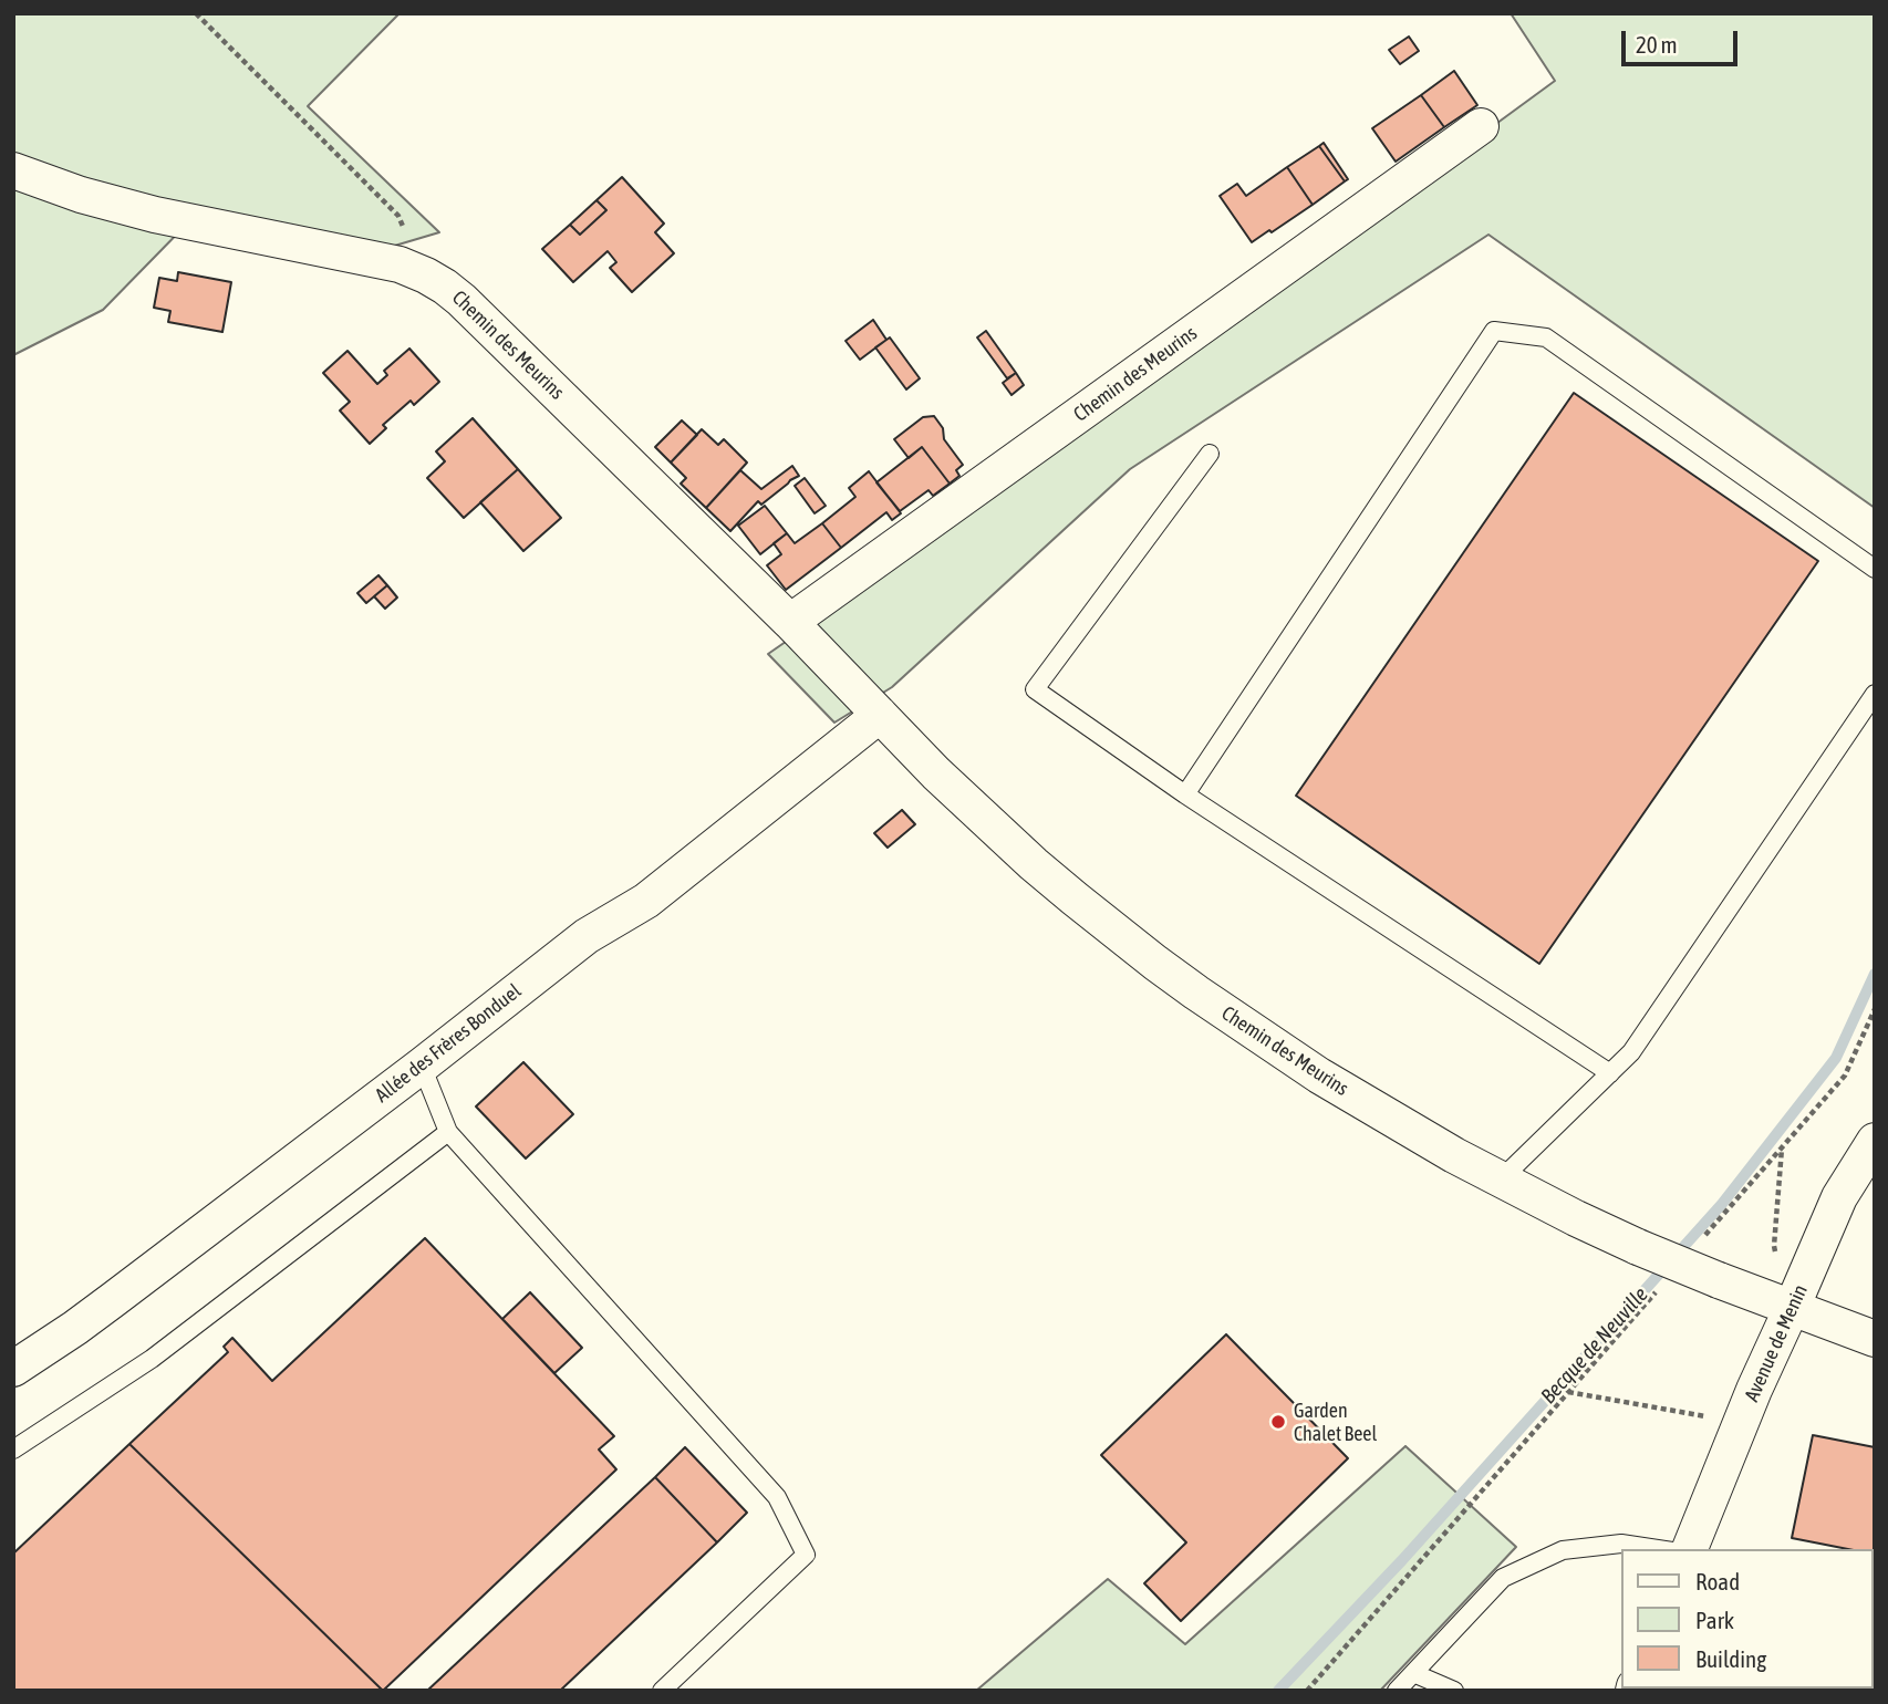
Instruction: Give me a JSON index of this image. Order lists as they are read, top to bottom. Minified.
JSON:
{"streets":{"street":["Chemin des Meurins","Allée des Frères Bonduel","Avenue de Menin"]},"crossings":[["Chemin des Meurins","Allée des Frères Bonduel"],["Chemin des Meurins","Avenue de Menin"]],"water":["Becque de Neuville"],"places":["Garden Chalet Beel"],"legend":["Road","Park","Building"],"scale_bar":"20 m"}
